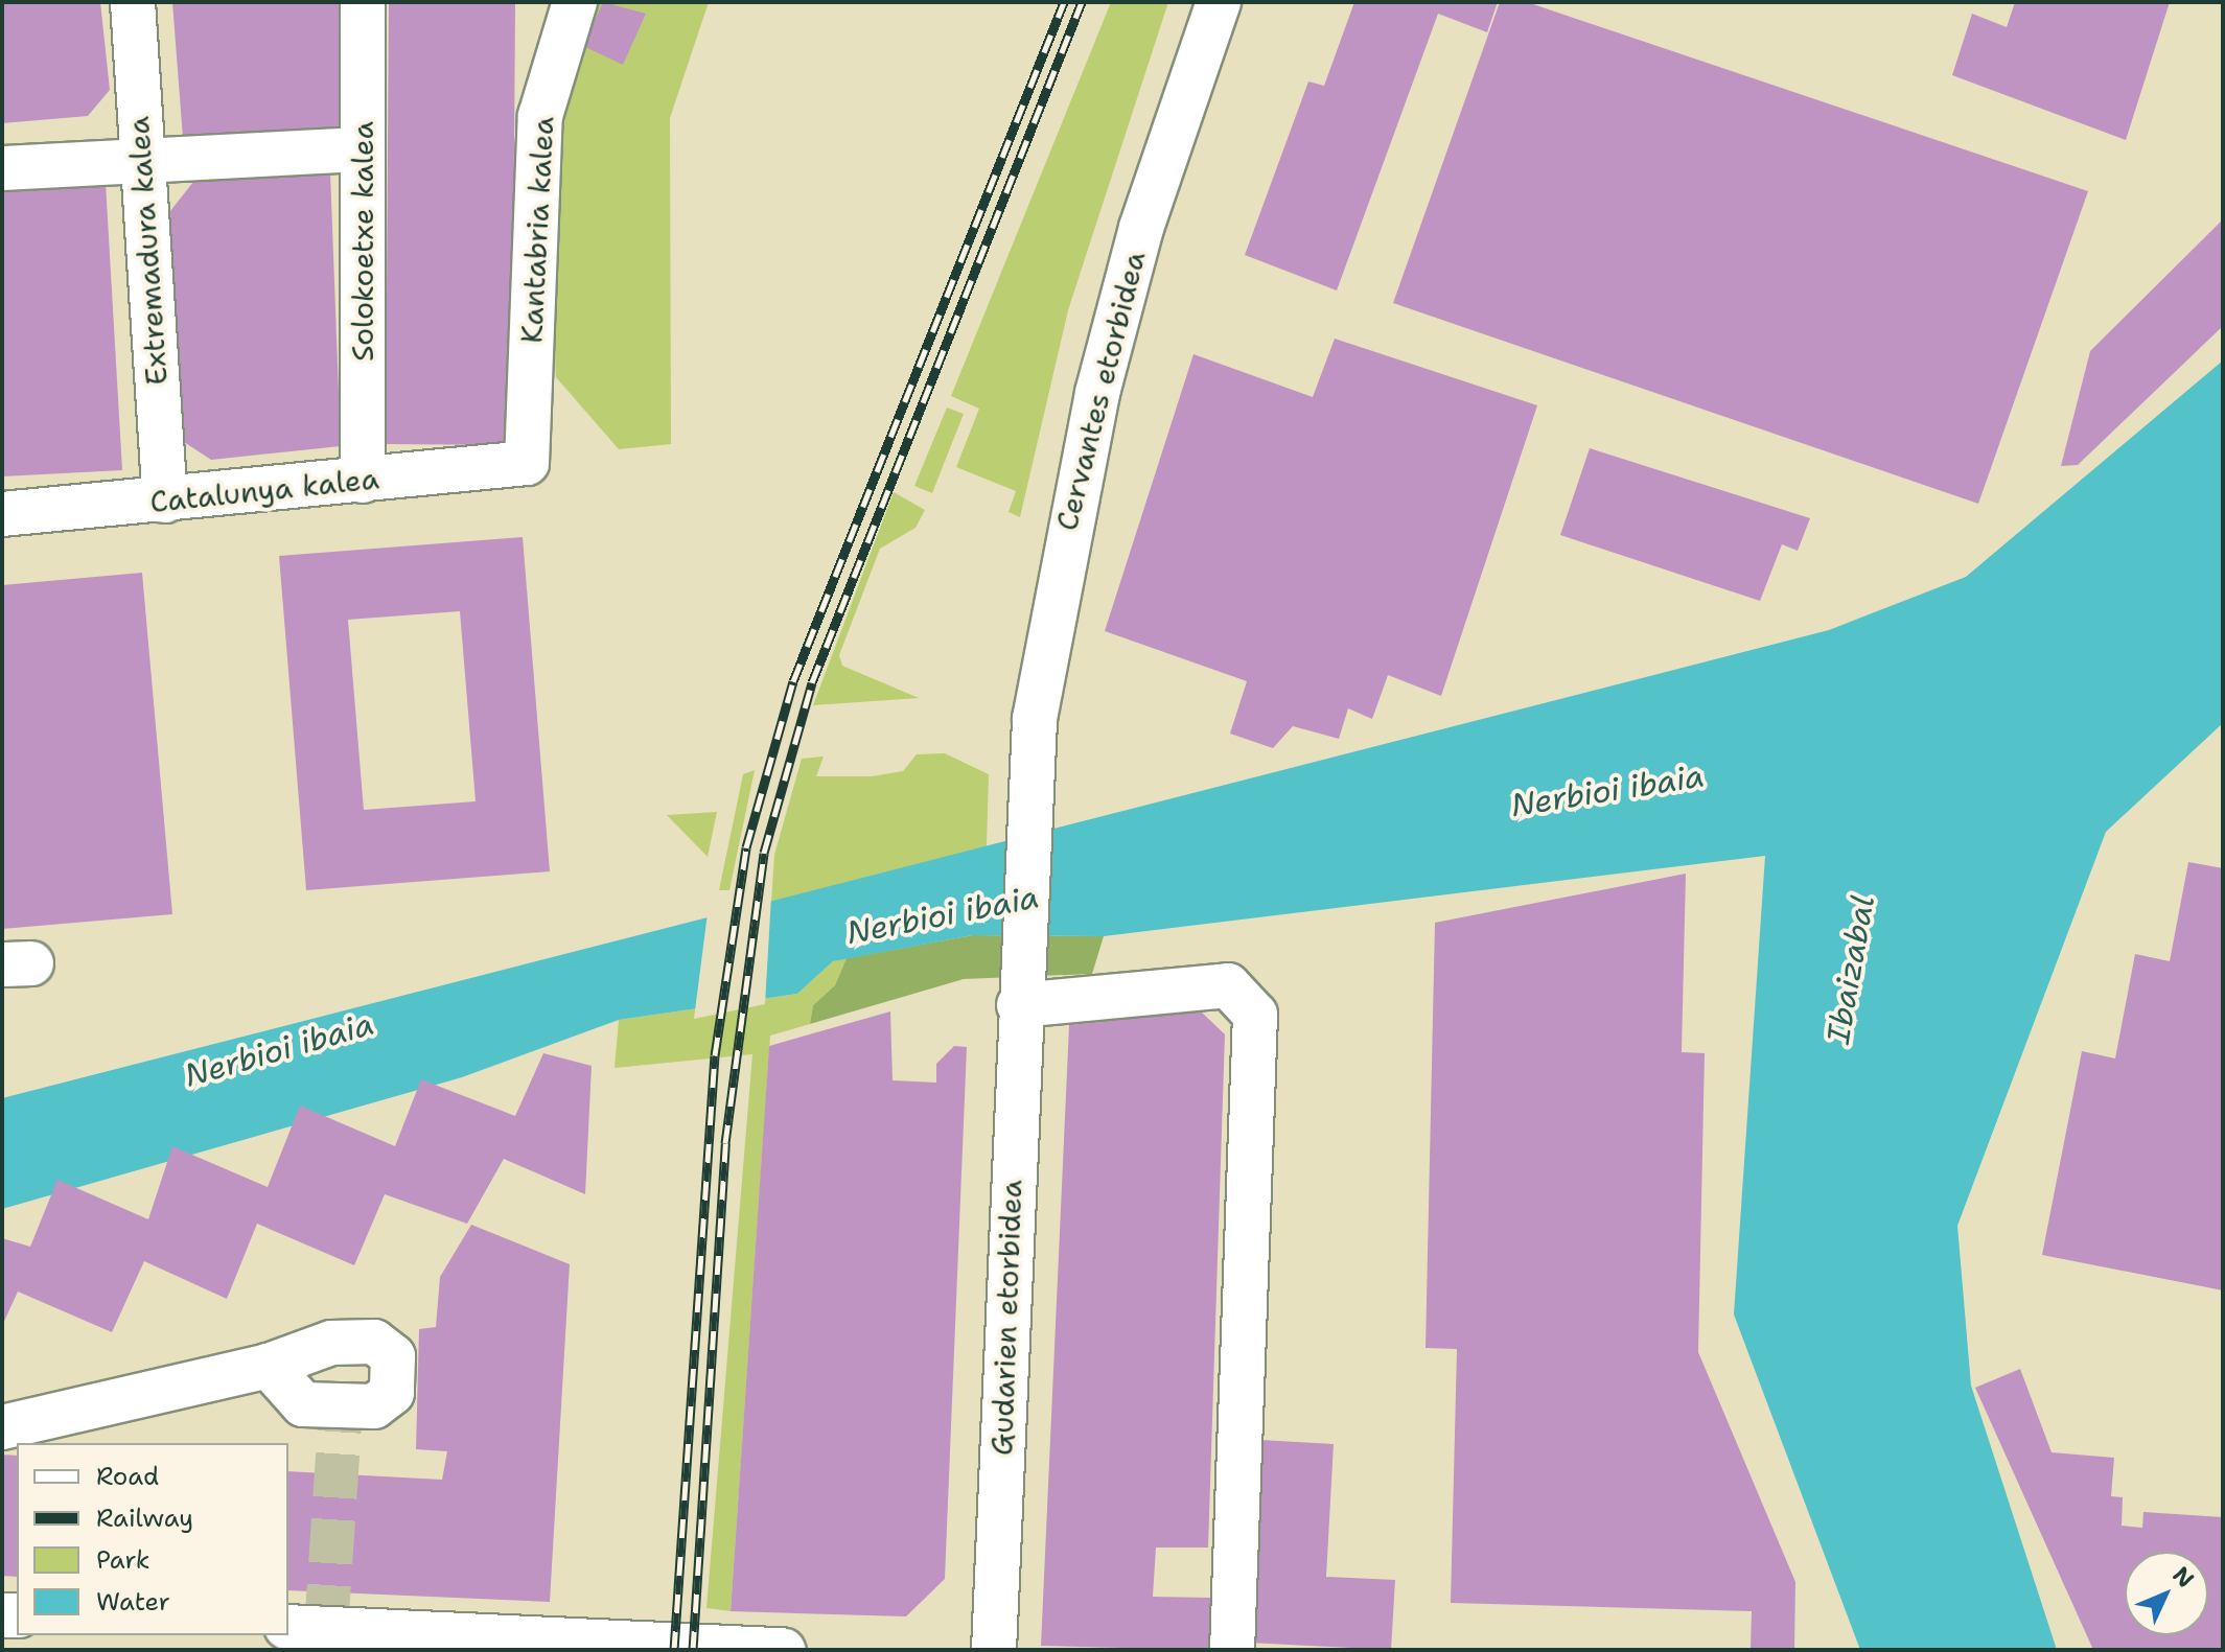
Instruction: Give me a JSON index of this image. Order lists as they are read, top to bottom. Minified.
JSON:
{"streets":{"street":["Kantabria kalea","Solokoetxe kalea","Extremadura kalea","Cervantes etorbidea","Catalunya kalea","Gudarien etorbidea"]},"crossings":[["Kantabria kalea","Catalunya kalea"],["Solokoetxe kalea","Catalunya kalea"],["Extremadura kalea","Catalunya kalea"],["Cervantes etorbidea","Gudarien etorbidea"]],"water":["Nerbioi ibaia","Ibaizabal"],"legend":["Road","Railway","Park","Water"],"north":"top right"}
